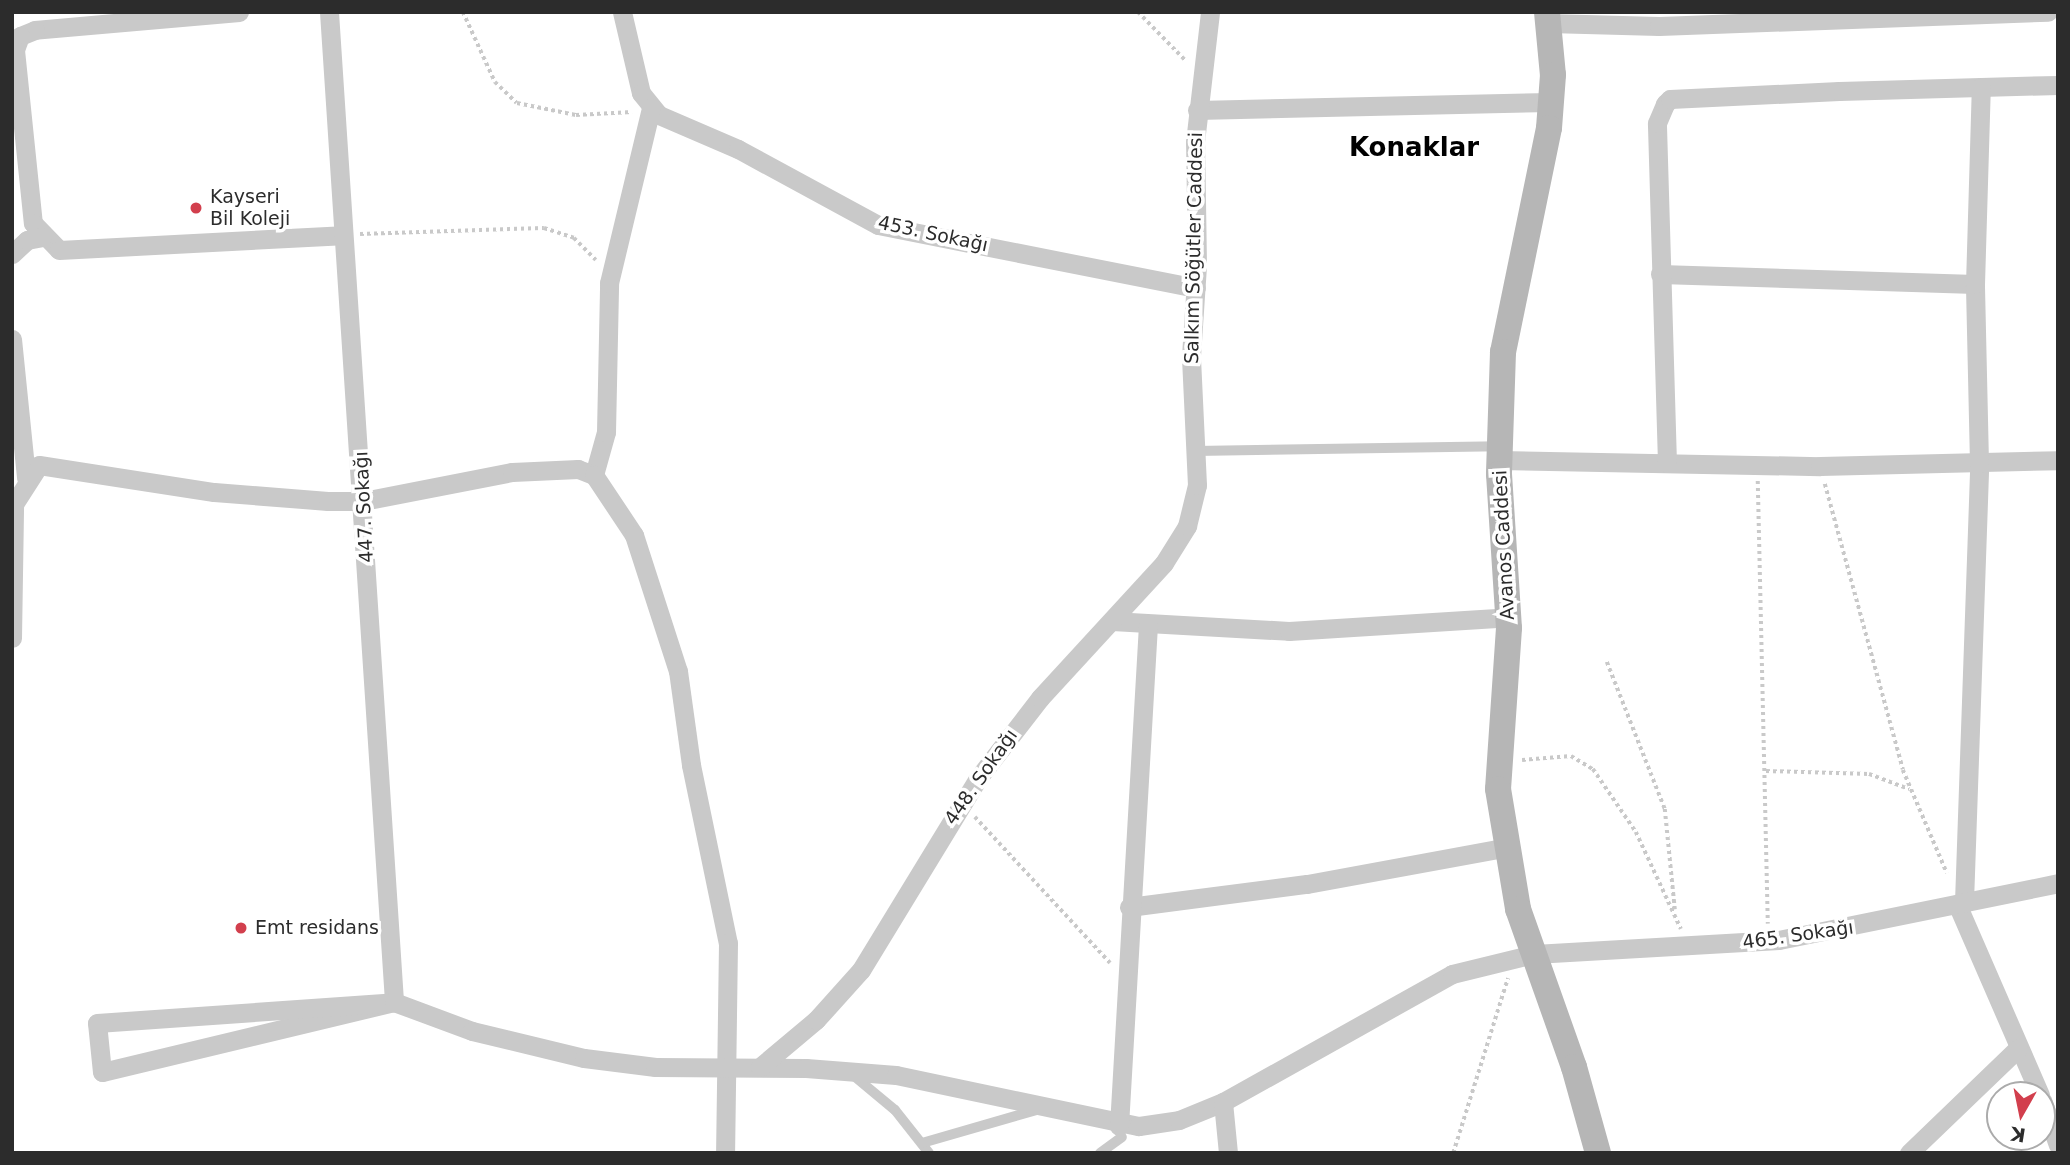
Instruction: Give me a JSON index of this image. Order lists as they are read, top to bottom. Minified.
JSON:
{"streets":{"street":["453. Sokağı","Salkım Söğütler Caddesi","447. Sokağı","Avanos Caddesi","448. Sokağı","465. Sokağı"]},"crossings":[["453. Sokağı","Salkım Söğütler Caddesi"],["Salkım Söğütler Caddesi","448. Sokağı"],["Avanos Caddesi","465. Sokağı"]],"districts":["Konaklar"],"places":["Kayseri Bil Koleji","Emt residans"],"north":"bottom"}
